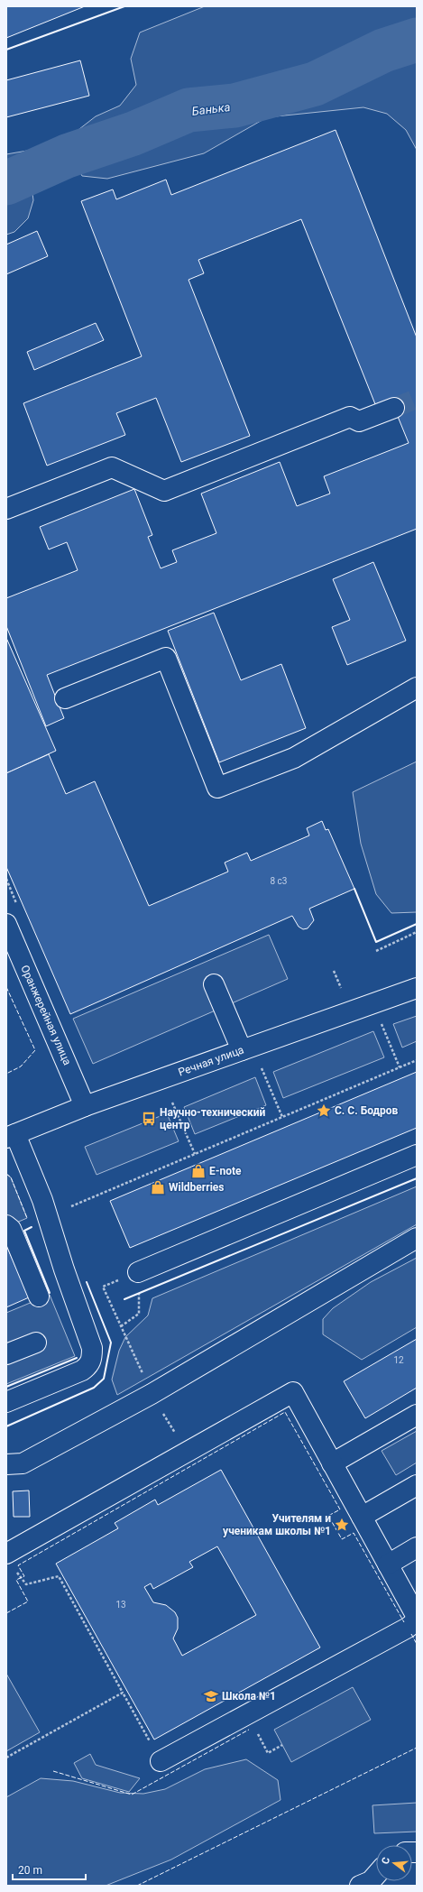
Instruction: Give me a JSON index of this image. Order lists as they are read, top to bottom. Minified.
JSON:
{"streets":{"main road":["Оранжерейная улица","Речная улица"]},"crossings":[["Оранжерейная улица","Речная улица"]],"water":["Банька"],"places":{"place":["С. С. Бодров","Учителям и ученикам школы №1"],"bus stop":["Научно-технический центр"],"shop":["E-note","Wildberries"],"school or university":["Школа №1"]},"house_numbers":["8 с3","12","13"],"scale_bar":"20 m","north":"left"}
